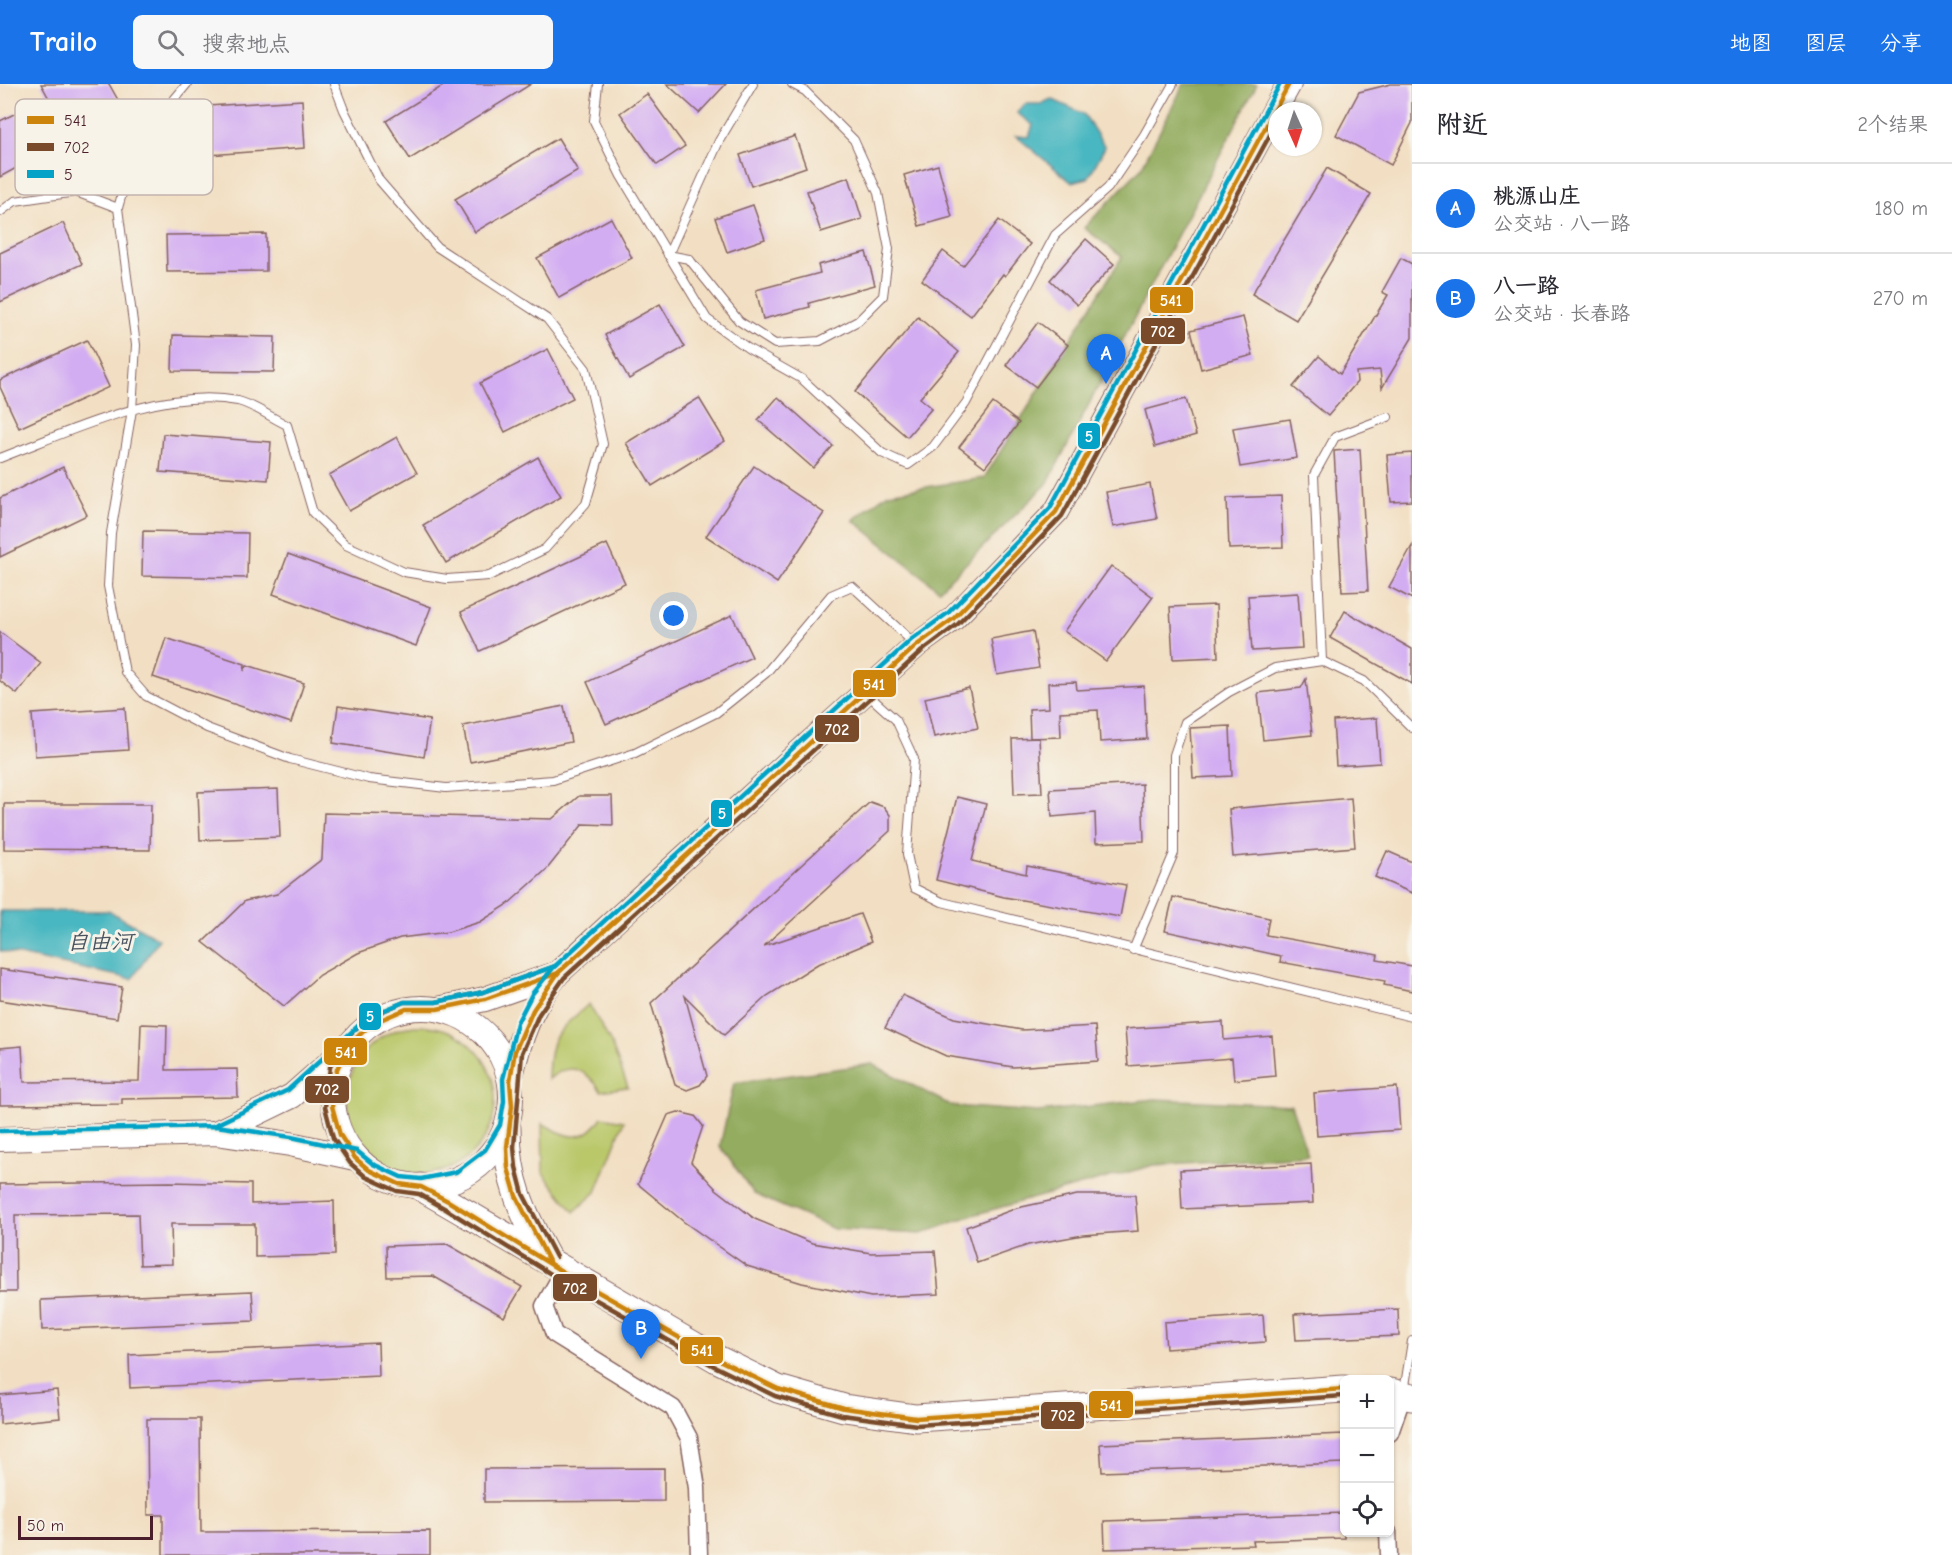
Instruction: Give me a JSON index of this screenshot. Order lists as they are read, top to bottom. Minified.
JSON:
{"water":["自由河"],"lines":["transit line 541","transit line 5","transit line 702"],"legend":["541","702","5"],"scale_bar":"50 m","north":"bottom","page":{"header":"Trailo","search":"搜索地点","nav":["地图","图层","分享"],"heading":["附近","2个结果"],"list":[{"mark":"A","name":"桃源山庄","note":"公交站 · 八一路","value":"180 m"},{"mark":"B","name":"八一路","note":"公交站 · 长春路","value":"270 m"}],"pins":["A","B"],"map_buttons":["+","−"],"scale":"50 m"}}
